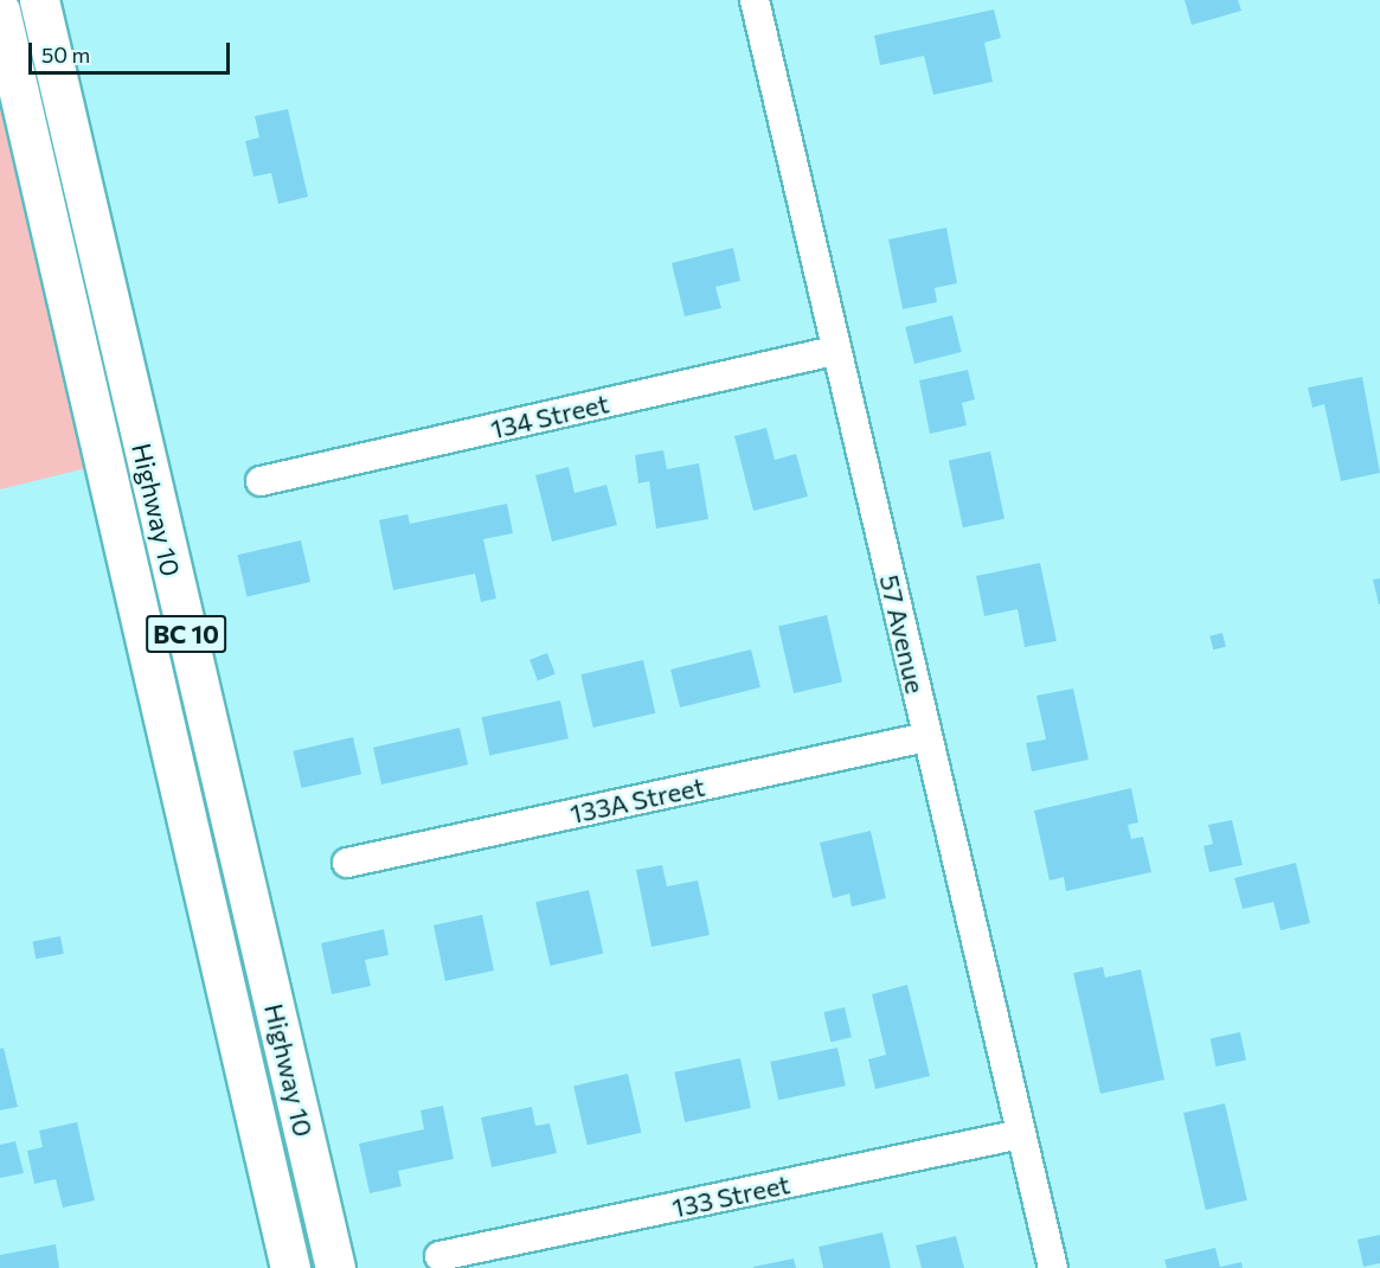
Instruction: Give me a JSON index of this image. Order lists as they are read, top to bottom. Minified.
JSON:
{"streets":{"highway":["Highway 10","BC 10"],"street":["134 Street","57 Avenue","133A Street","133 Street"]},"crossings":[["134 Street","57 Avenue"],["57 Avenue","133A Street"],["57 Avenue","133 Street"]],"scale_bar":"50 m"}
